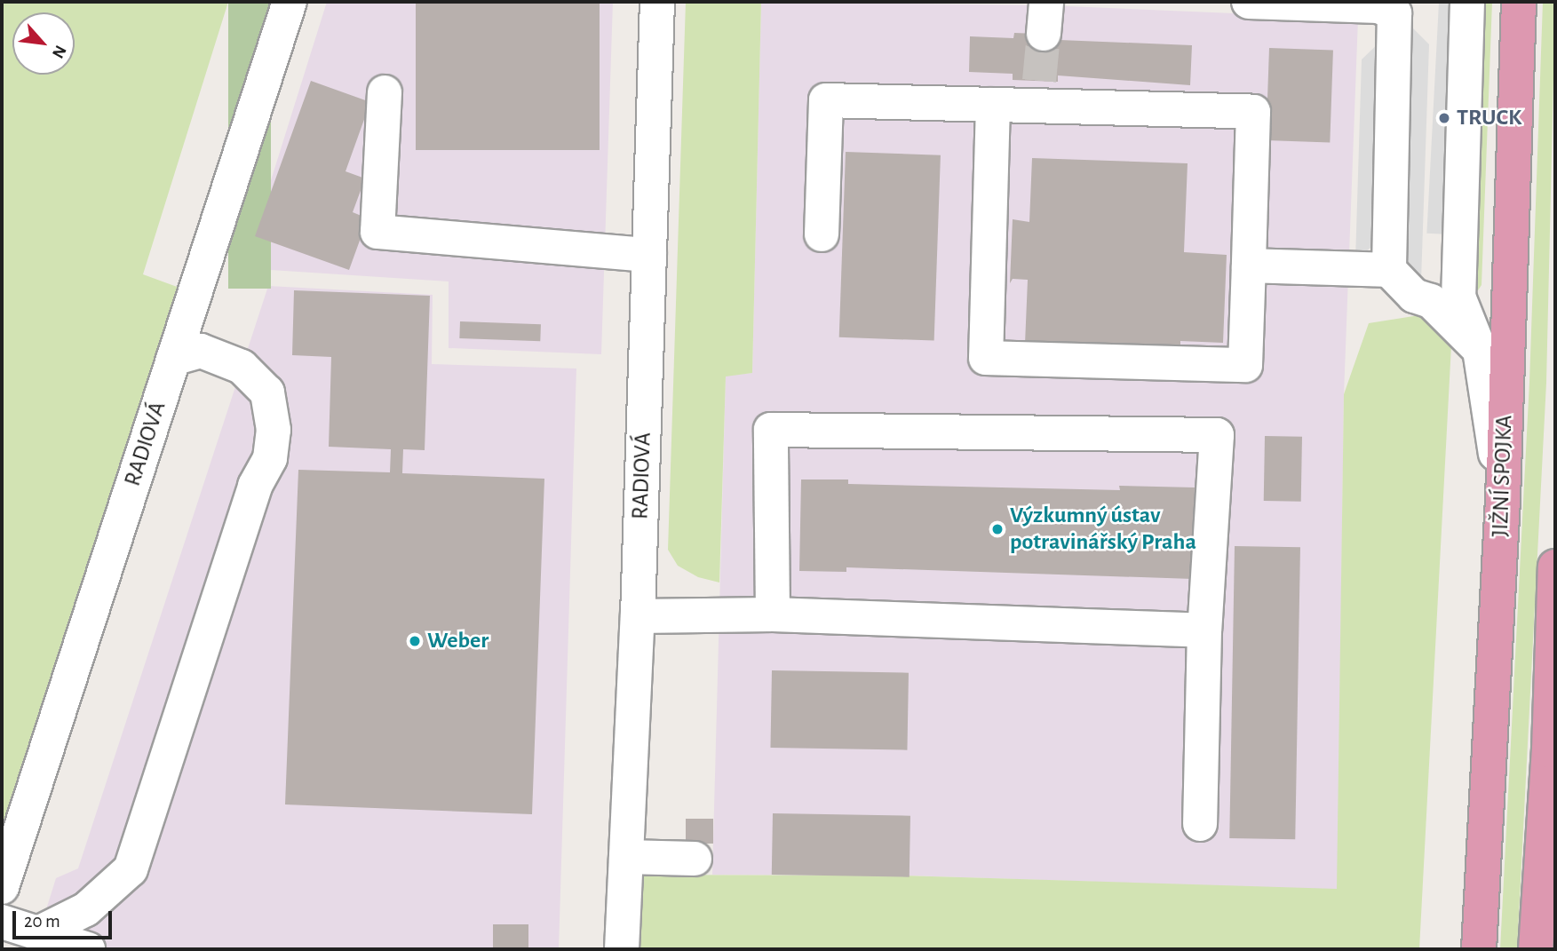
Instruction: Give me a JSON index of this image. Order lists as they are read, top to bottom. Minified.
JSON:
{"streets":{"highway":["JIŽNÍ SPOJKA"],"street":["RADIOVÁ"]},"places":["TRUCK","Výzkumný ústav potravinářský Praha","Weber"],"scale_bar":"20 m","north":"bottom right"}
